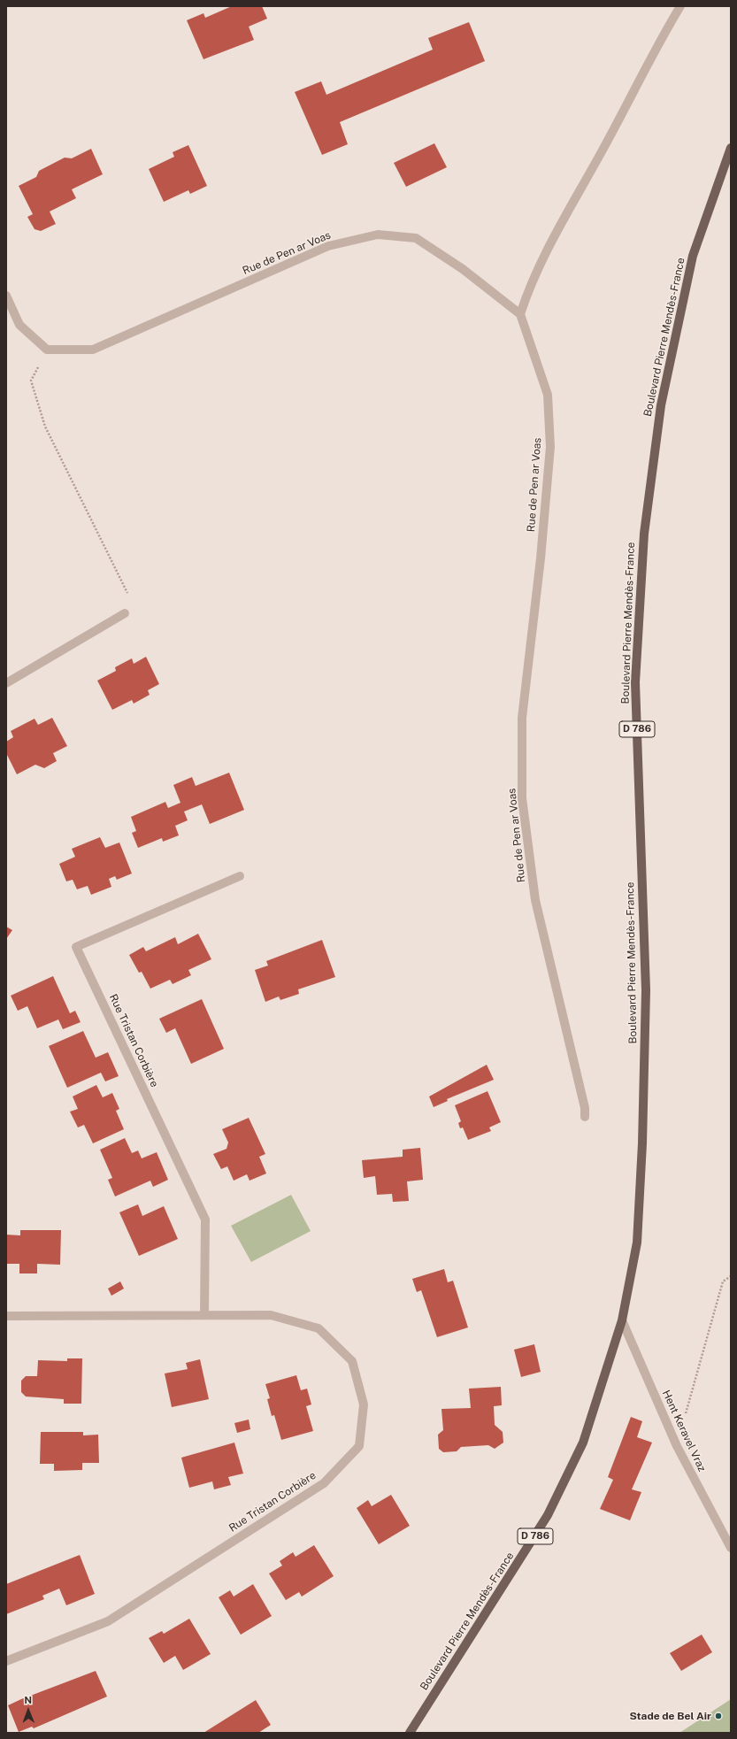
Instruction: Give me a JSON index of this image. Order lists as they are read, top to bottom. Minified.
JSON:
{"streets":{"main road":["Boulevard Pierre Mendès-France","D 786"],"street":["Rue de Pen ar Voas","Rue Tristan Corbière","Hent Keravel Vraz"]},"crossings":[["Boulevard Pierre Mendès-France","Hent Keravel Vraz"]],"places":["Stade de Bel Air"],"north":"top"}
